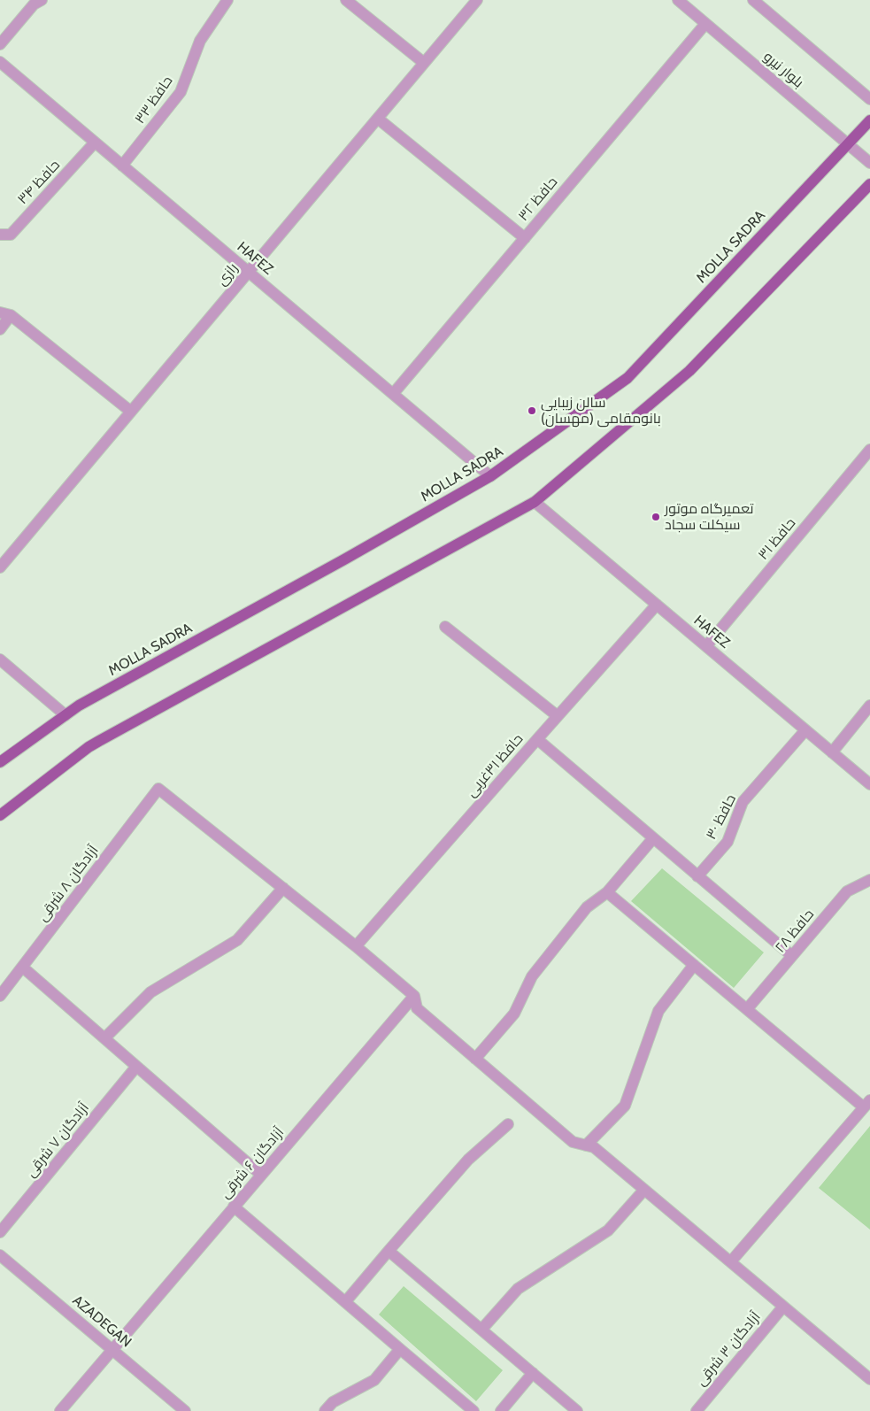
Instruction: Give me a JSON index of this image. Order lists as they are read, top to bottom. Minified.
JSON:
{"streets":{"main road":["MOLLA SADRA"],"street":["بلوار نیرو","حافظ ۳۳","حافظ ۳۴","حافظ ۳۲","HAFEZ","رازی","حافظ ۳۱","حافظ ۳۱غربی","حافظ ۳۰","آزادگان ۸ شرقی","حافظ ۲۸","آزادگان ۷ شرقی","آزادگان ۶ شرقی","AZADEGAN","آزادگان ۳ شرقی"]},"crossings":[["بلوار نیرو","حافظ ۳۲"],["بلوار نیرو","MOLLA SADRA"],["حافظ ۳۳","HAFEZ"],["حافظ ۳۴","HAFEZ"],["حافظ ۳۲","HAFEZ"],["MOLLA SADRA","HAFEZ"],["HAFEZ","رازی"],["HAFEZ","حافظ ۳۱"],["HAFEZ","حافظ ۳۱غربی"],["HAFEZ","حافظ ۳۰"],["آزادگان ۶ شرقی","AZADEGAN"]],"places":["سالن زیبایی بانومقامی (مهسان)","تعمیرگاه موتور سیکلت سجاد"]}
